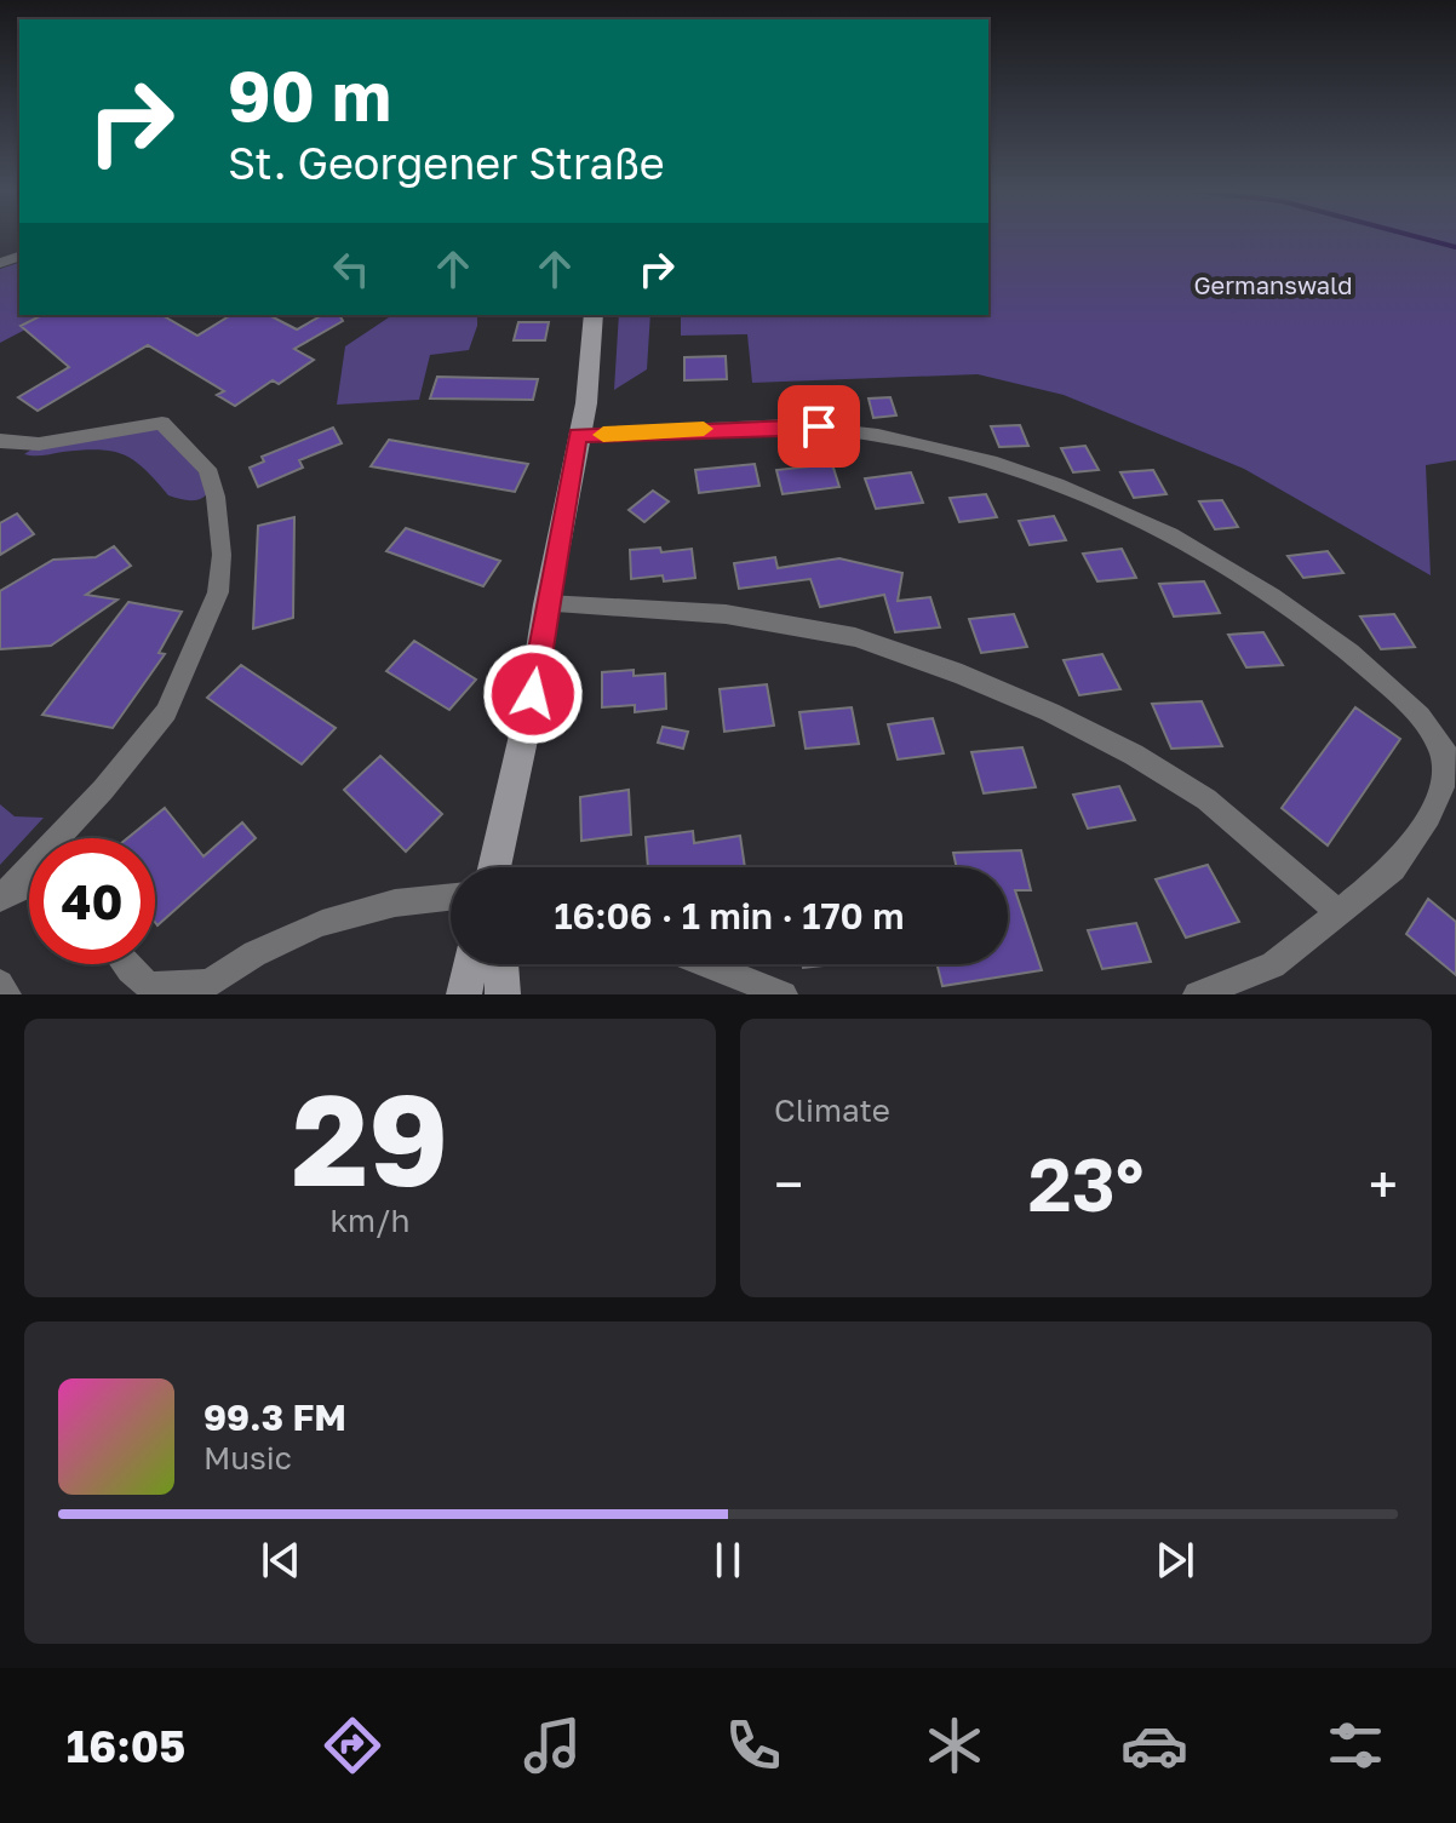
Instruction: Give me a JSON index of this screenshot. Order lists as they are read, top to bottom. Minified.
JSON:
{"parks":["Germanswald"],"page":{"turn":["90 m","St. Georgener Straße"],"limit":"40","trip":"16:06 · 1 min · 170 m","tile":[["29","km/h"],"Climate"],"heat":["−","23°","+"],"song":["99.3 FM","Music"],"tabs":"16:05"}}
